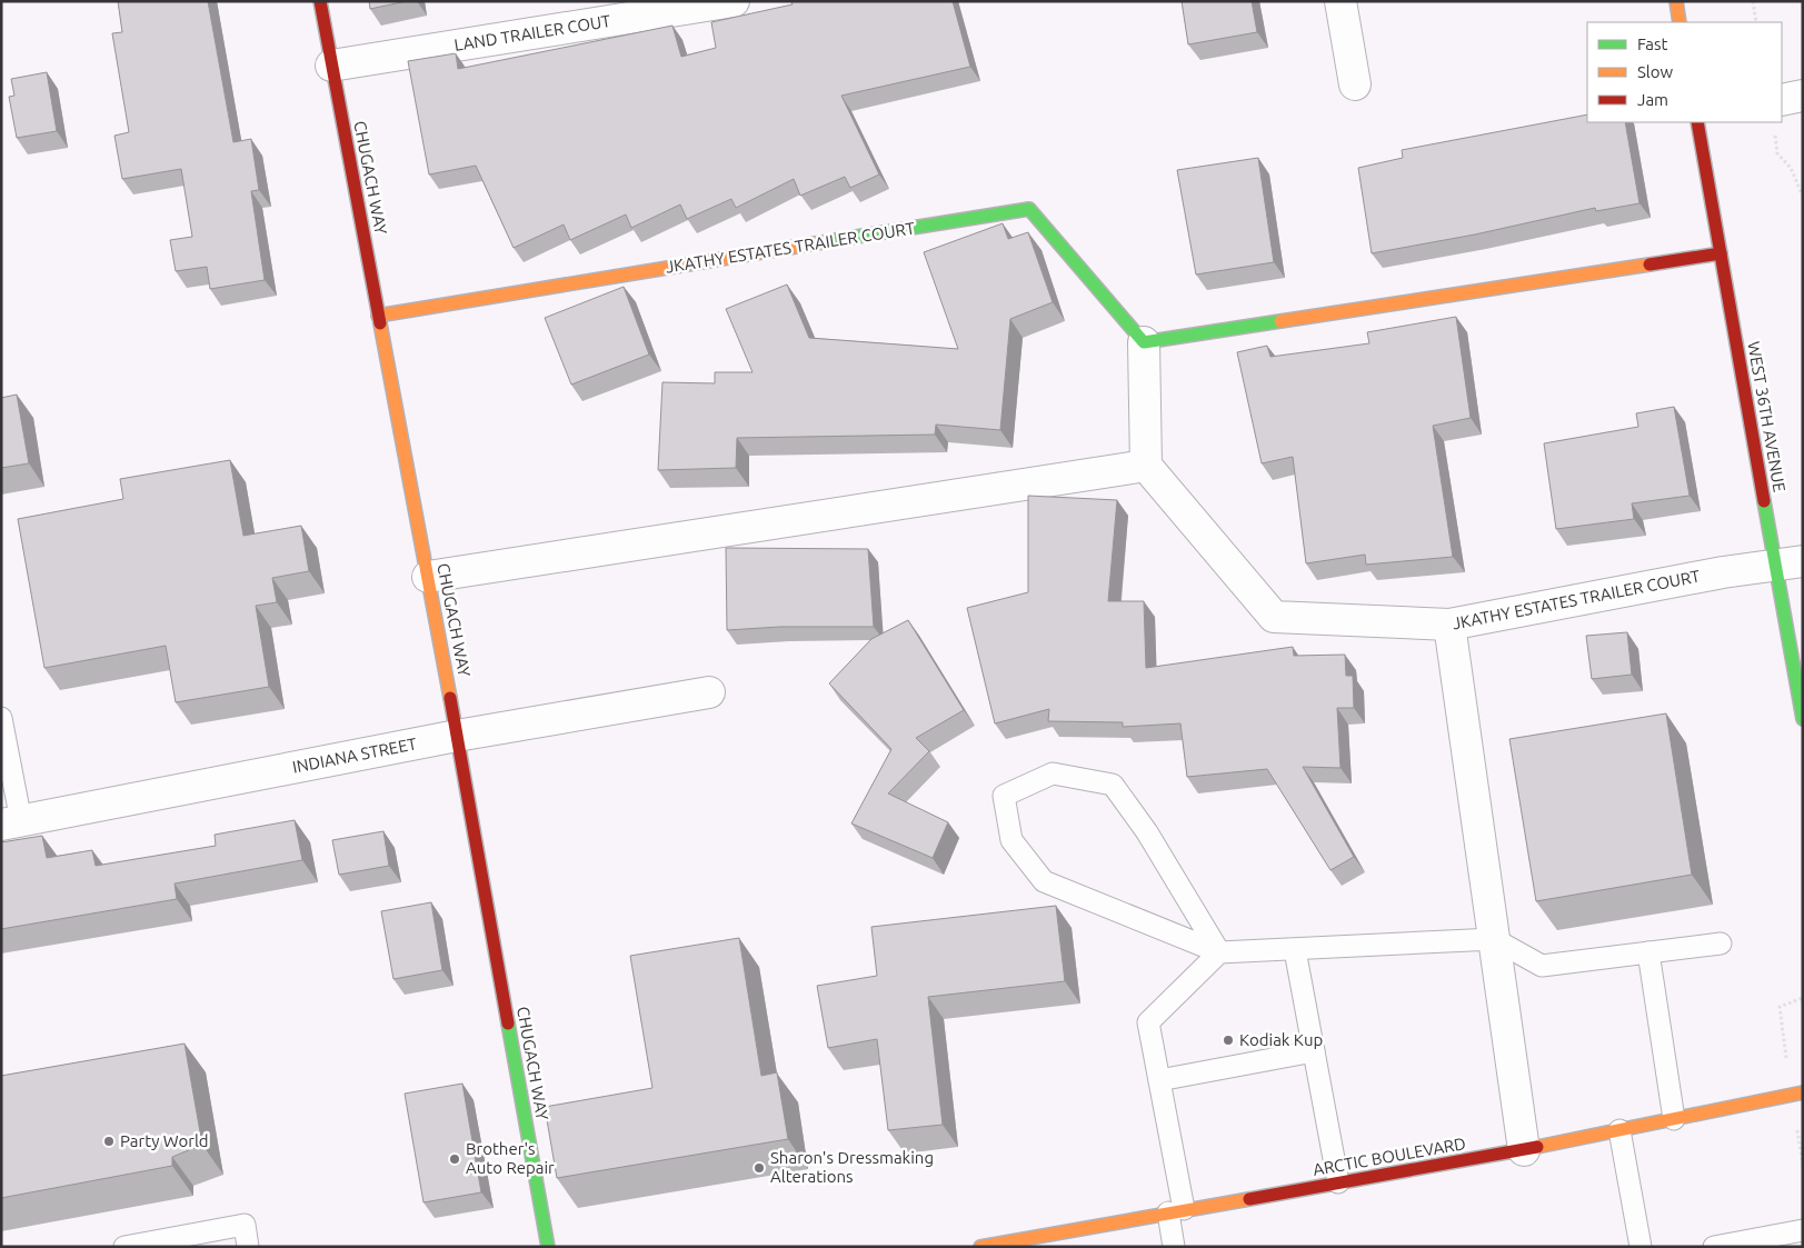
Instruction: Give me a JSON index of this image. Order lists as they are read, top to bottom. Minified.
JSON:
{"streets":{"street":["LAND TRAILER COUT","CHUGACH WAY","JKATHY ESTATES TRAILER COURT","WEST 36TH AVENUE","INDIANA STREET","ARCTIC BOULEVARD"]},"crossings":[["LAND TRAILER COUT","CHUGACH WAY"],["CHUGACH WAY","JKATHY ESTATES TRAILER COURT"],["CHUGACH WAY","INDIANA STREET"],["JKATHY ESTATES TRAILER COURT","WEST 36TH AVENUE"]],"places":["Kodiak Kup","Party World","Brother's Auto Repair","Sharon's Dressmaking Alterations"],"legend":["Fast","Slow","Jam"]}
